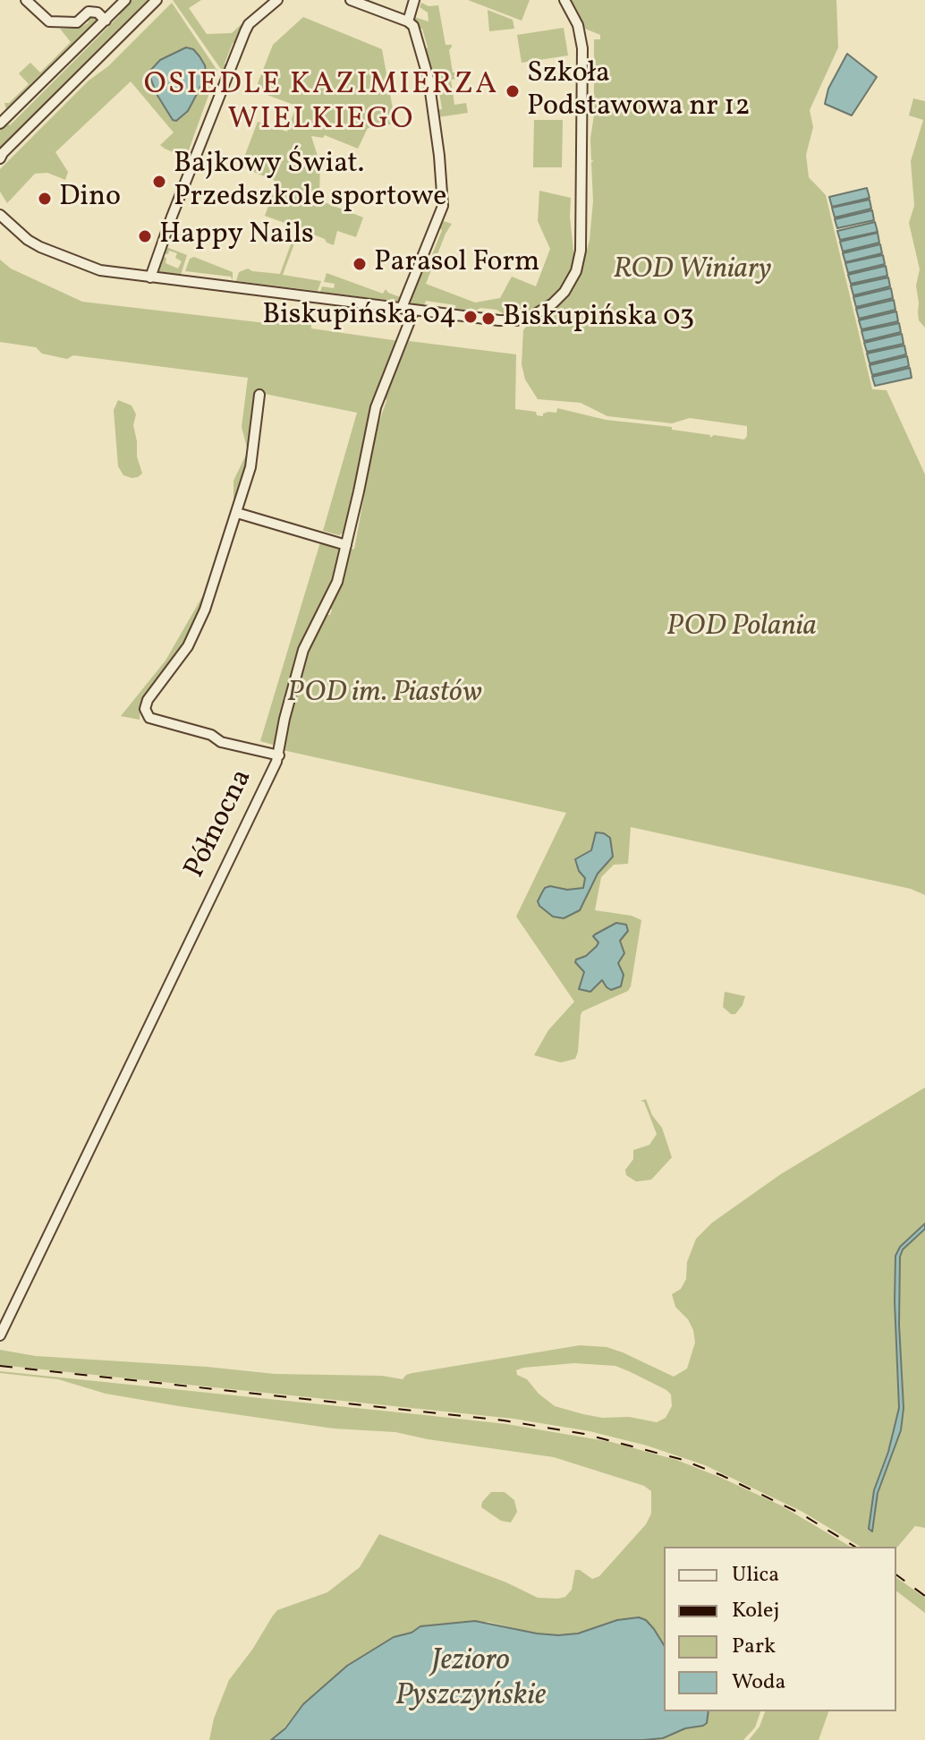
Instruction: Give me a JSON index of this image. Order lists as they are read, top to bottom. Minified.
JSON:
{"streets":{"street":["Północna"]},"districts":["OSIEDLE KAZIMIERZA WIELKIEGO"],"water":["Jezioro Pyszczyńskie"],"parks":["ROD Winiary","POD Polania","POD im. Piastów"],"places":["Szkoła Podstawowa nr 12","Bajkowy Świat. Przedszkole sportowe","Dino","Happy Nails","Parasol Form","Biskupińska 04","Biskupińska 03"],"legend":["Ulica","Kolej","Park","Woda"]}
